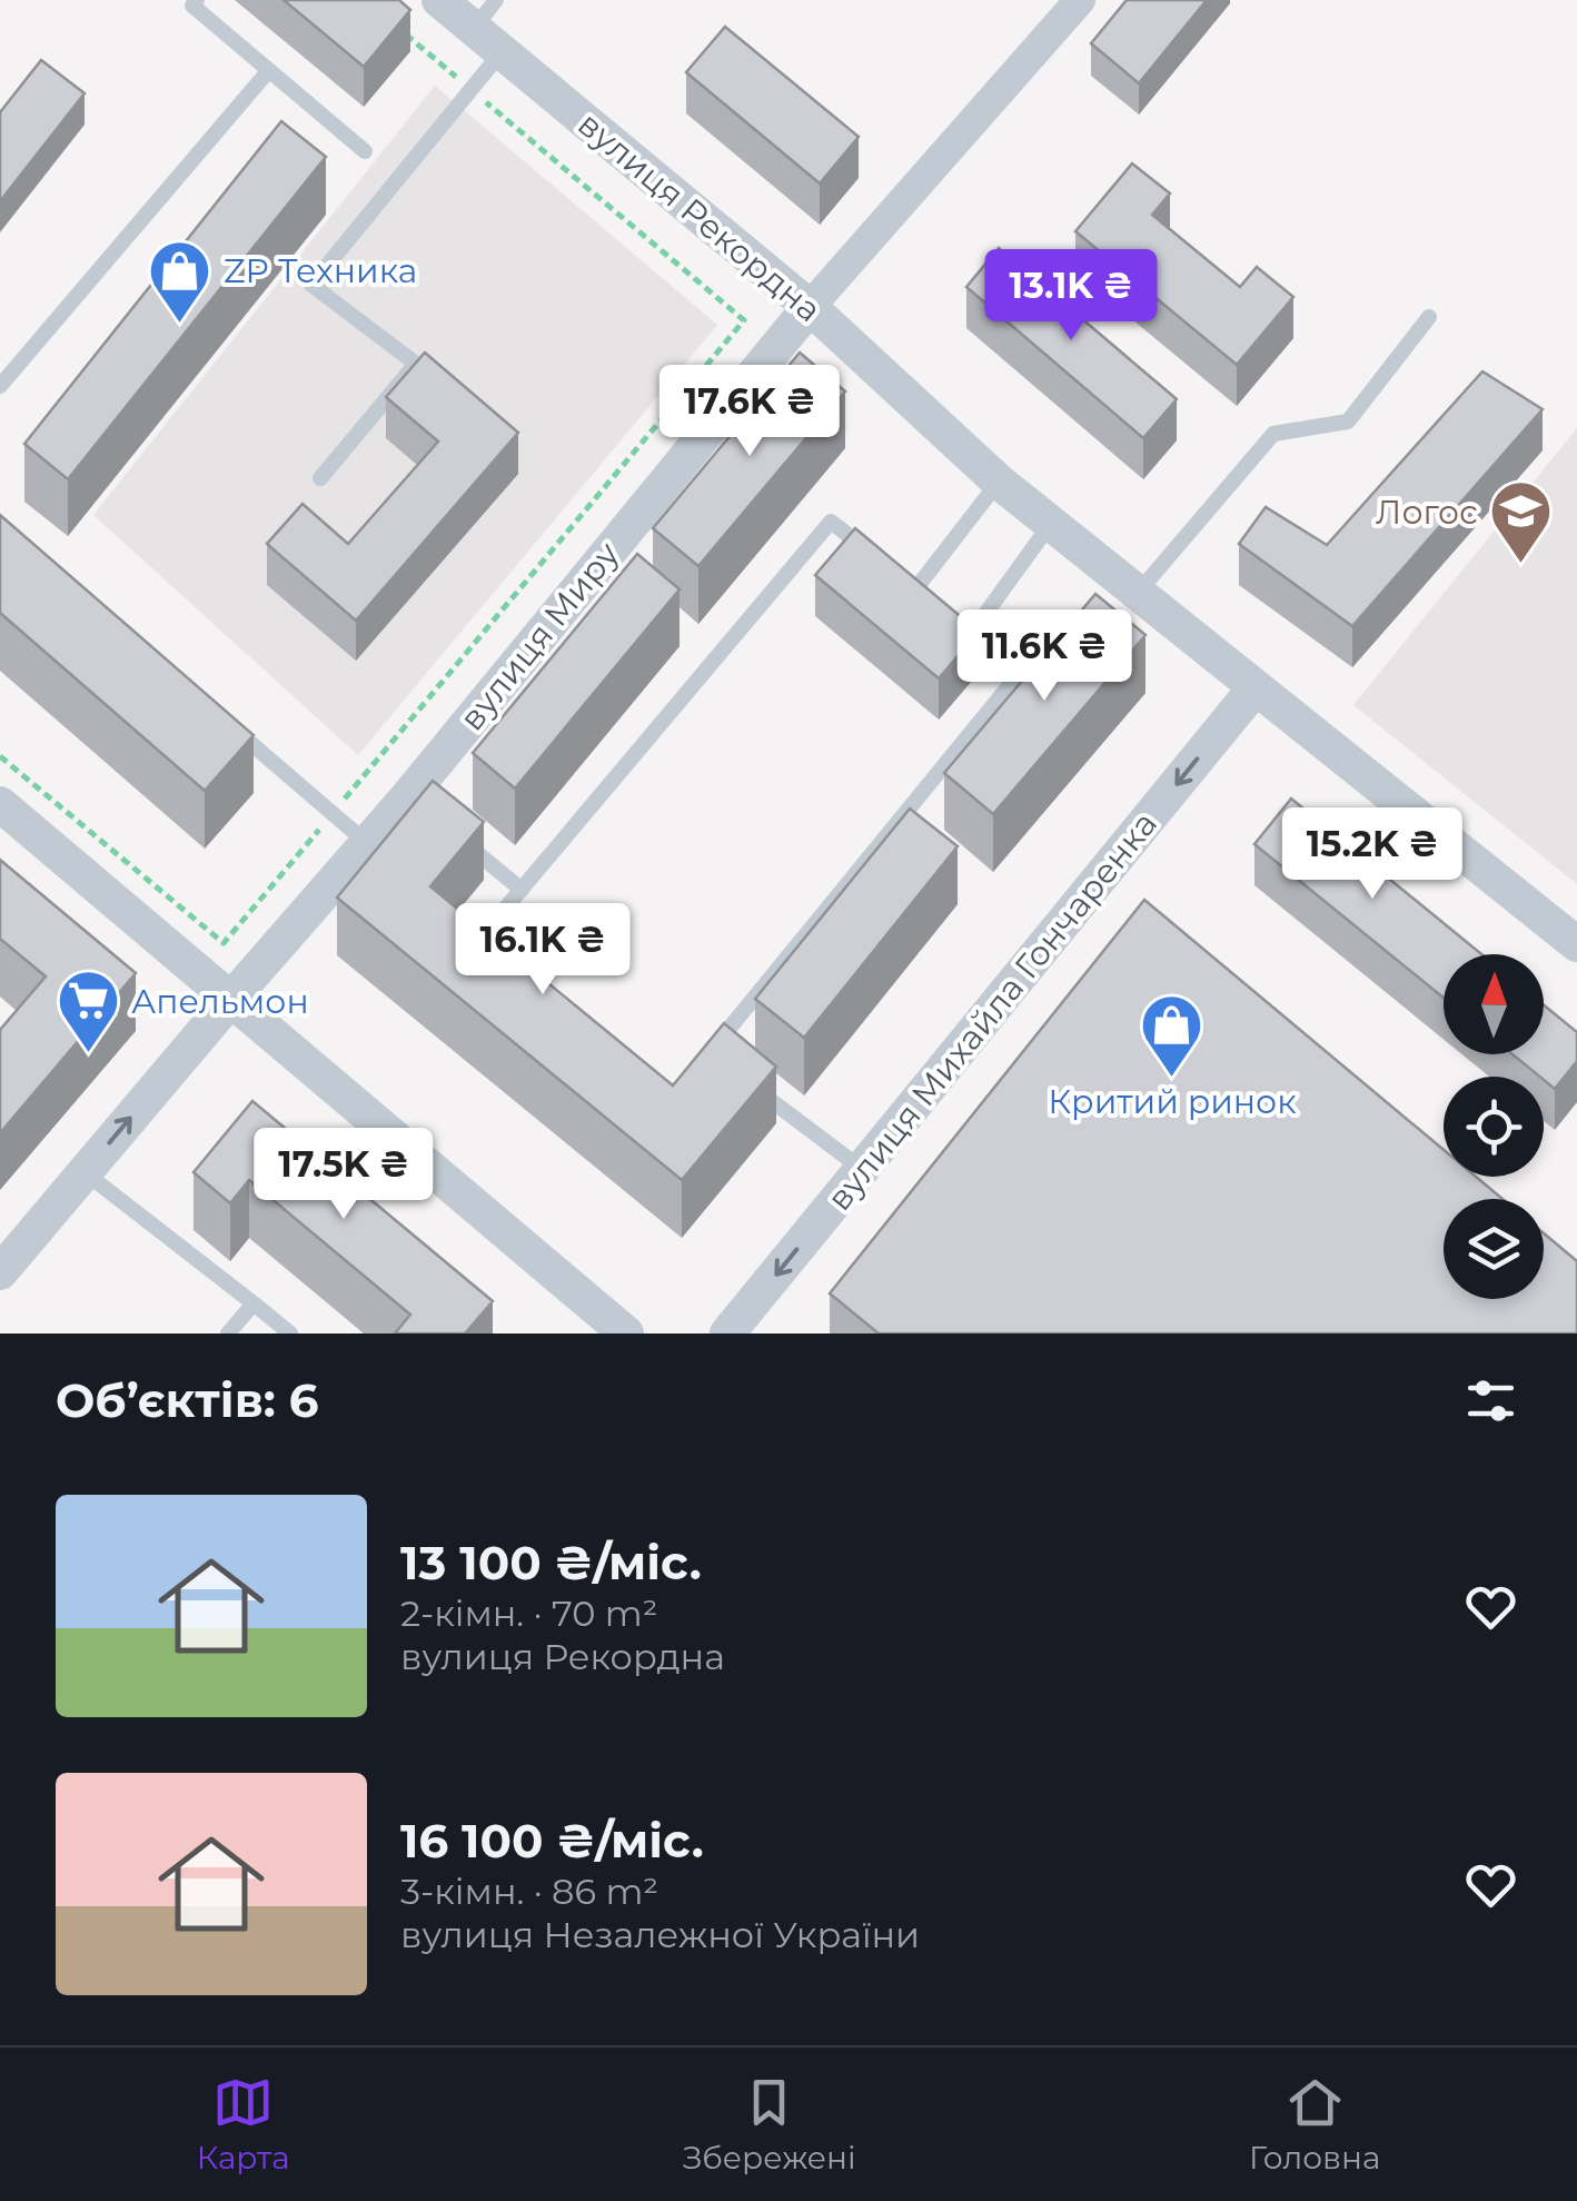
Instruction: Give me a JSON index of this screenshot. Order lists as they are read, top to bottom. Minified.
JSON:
{"streets":{"street":["вулиця Рекордна","вулиця Миру","вулиця Михайла Гончаренка"]},"crossings":[["вулиця Рекордна","вулиця Миру"],["вулиця Рекордна","вулиця Михайла Гончаренка"]],"one_way":["вулиця Михайла Гончаренка"],"places":{"shop":["ZP Техника","Критий ринок"],"school or university":["Логос"],"supermarket":["Апельмон"]},"north":"top","page":{"price":["13.1K ₴","17.6K ₴","11.6K ₴","15.2K ₴","16.1K ₴","17.5K ₴"],"heading":"Об’єктів: 6","list":[{"name":"13 100 ₴/міс.","note":"2-кімн. · 70 m² · вулиця Рекордна"},{"name":"16 100 ₴/міс.","note":"3-кімн. · 86 m² · вулиця Незалежної України"}],"tabs":["Карта","Збережені","Головна"]}}
